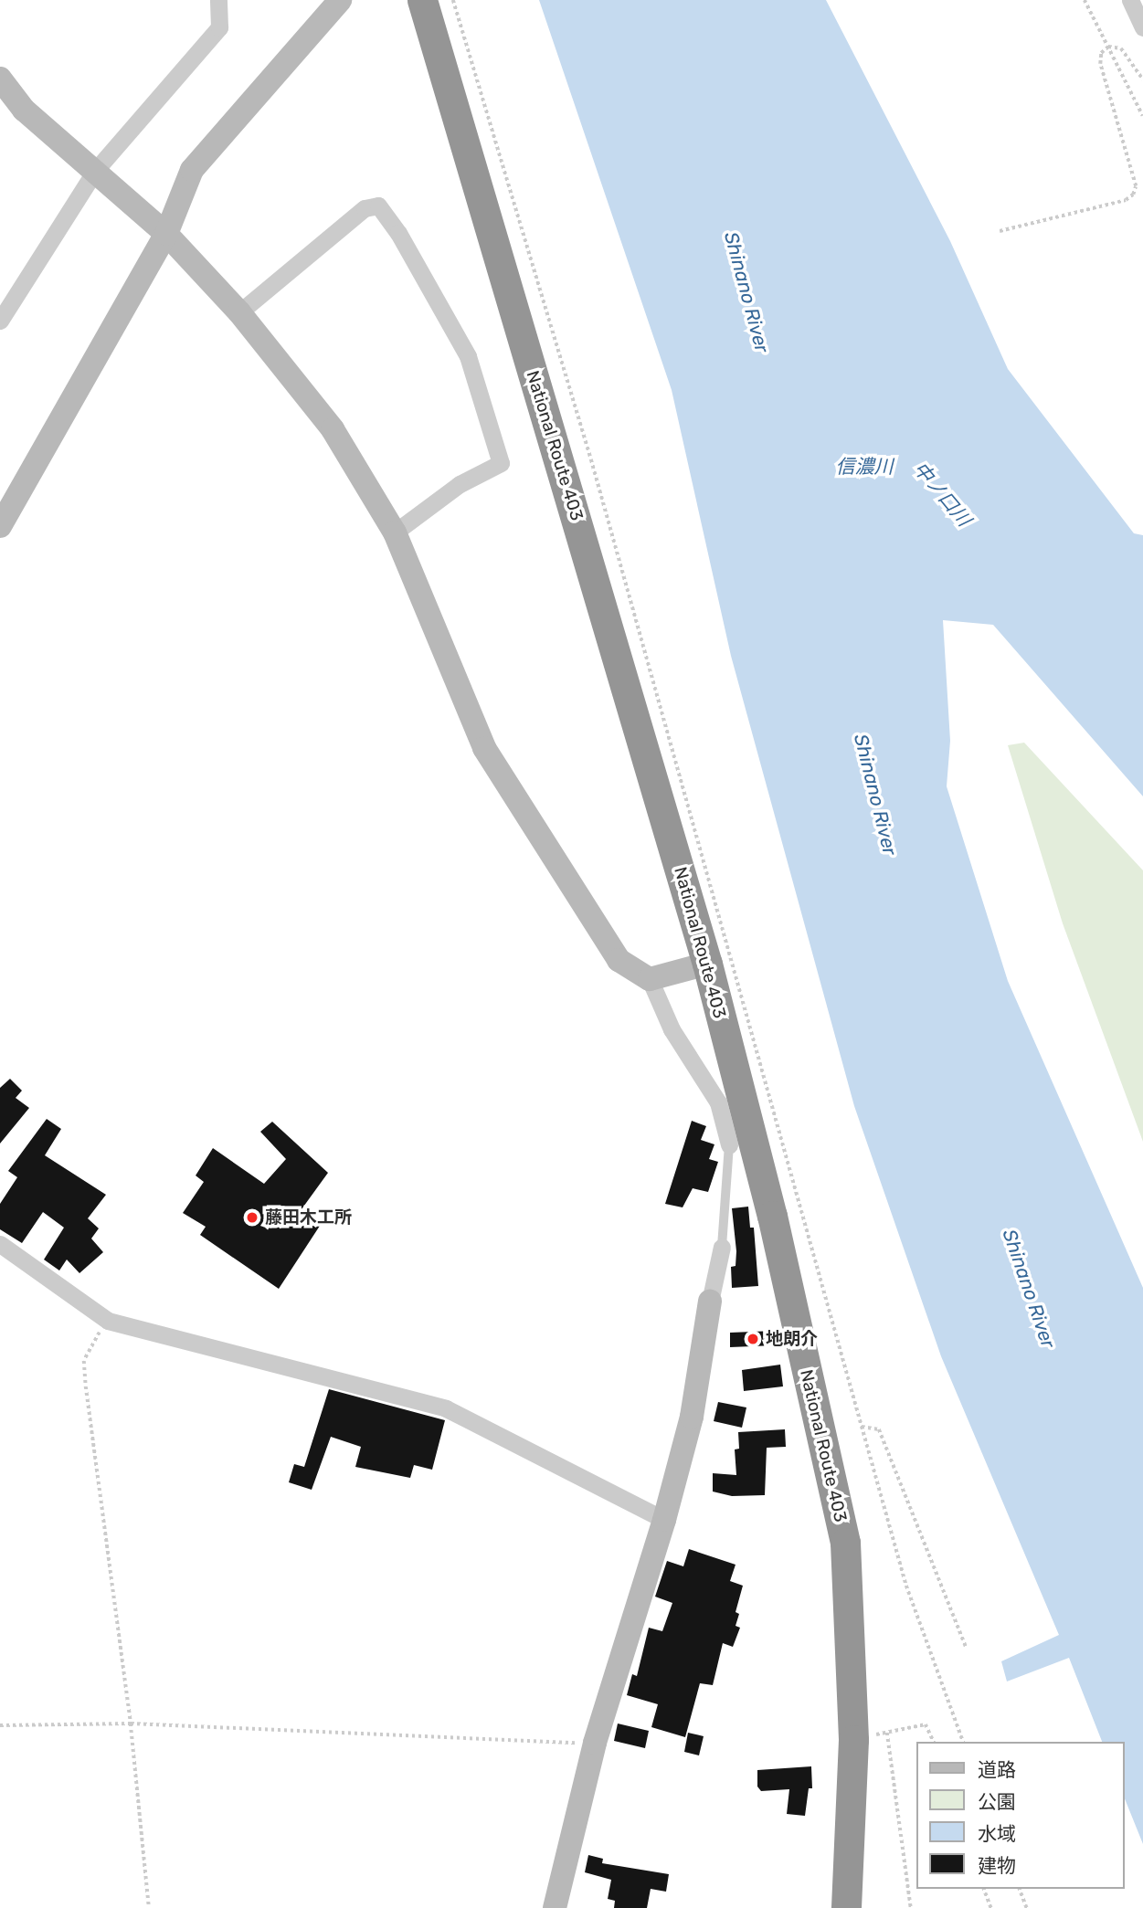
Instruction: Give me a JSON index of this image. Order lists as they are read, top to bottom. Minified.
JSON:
{"streets":{"highway":["National Route 403"]},"water":["Shinano River","信濃川","中ノ口川"],"places":["藤田木工所","地朗介"],"legend":["道路","公園","水域","建物"]}
